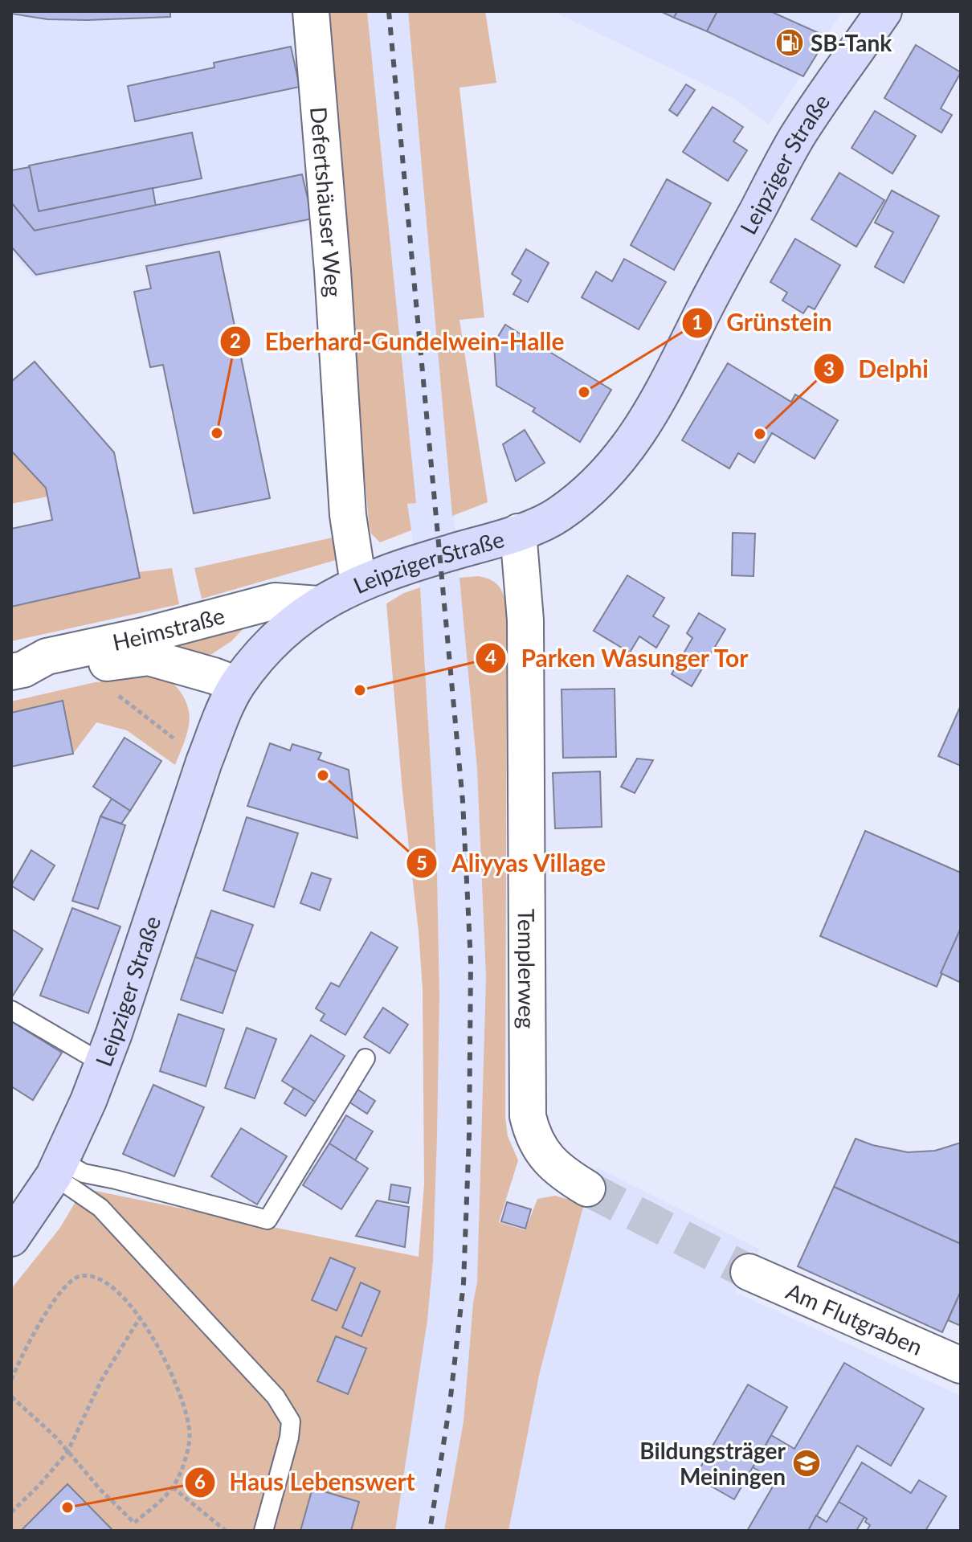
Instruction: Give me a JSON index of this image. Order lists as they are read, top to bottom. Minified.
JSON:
{"streets":{"main road":["Leipziger Straße"],"street":["Defertshäuser Weg","Heimstraße","Templerweg","Am Flutgraben"]},"crossings":[["Leipziger Straße","Defertshäuser Weg"],["Leipziger Straße","Heimstraße"],["Leipziger Straße","Templerweg"]],"places":{"fuel station":["SB-Tank"],"other":["Grünstein","Eberhard-Gundelwein-Halle","Delphi","Parken Wasunger Tor","Aliyyas Village","Haus Lebenswert"],"school or university":["Bildungsträger Meiningen"]}}
